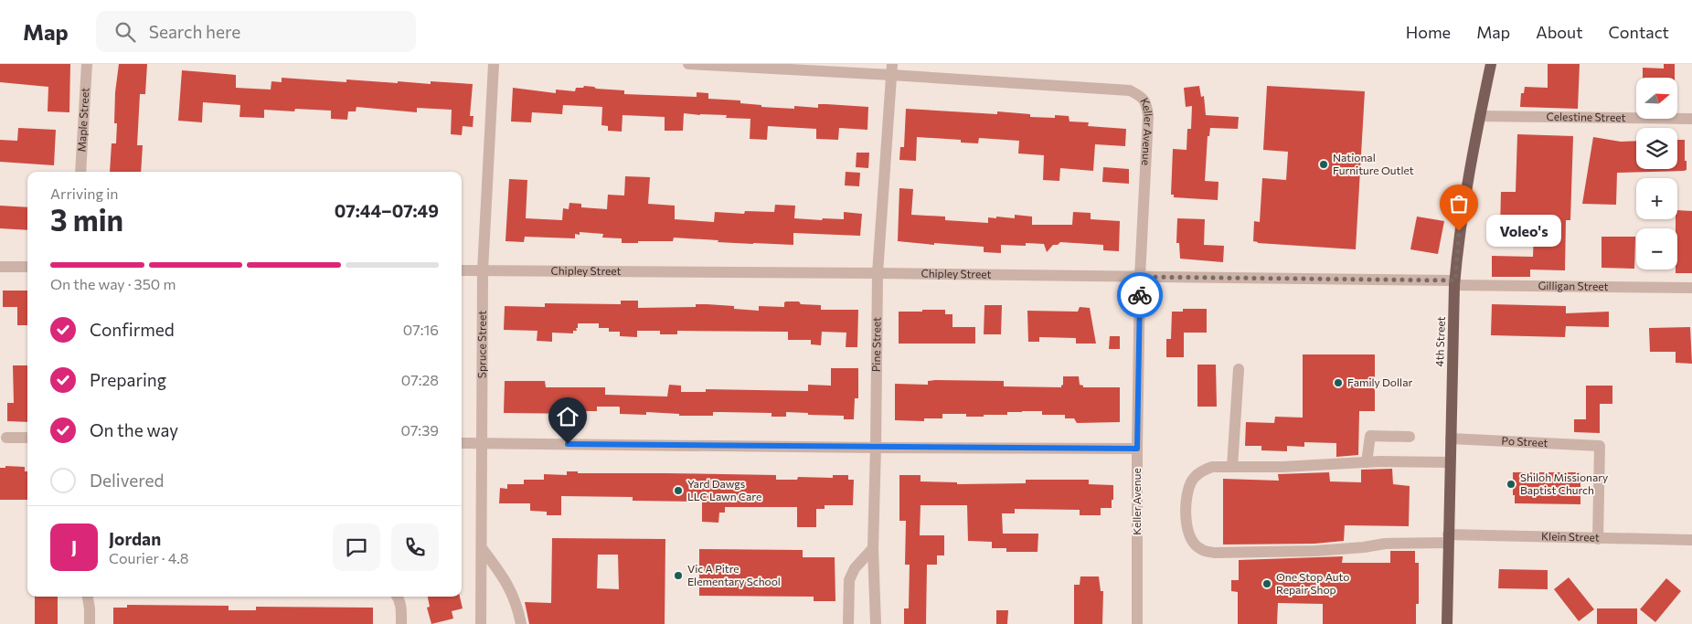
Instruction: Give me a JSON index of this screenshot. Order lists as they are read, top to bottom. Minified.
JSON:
{"streets":{"main road":["4th Street"],"street":["Celestine Street","Maple Street","Keller Avenue","Chipley Street","Gilligan Street","Spruce Street","Pine Street","Po Street","Klein Street"]},"crossings":[["Celestine Street","4th Street"],["Keller Avenue","Chipley Street"],["Keller Avenue","Pine Street"],["Chipley Street","Gilligan Street"],["Chipley Street","4th Street"],["Chipley Street","Spruce Street"],["Chipley Street","Pine Street"],["Gilligan Street","4th Street"],["4th Street","Po Street"],["4th Street","Klein Street"],["Po Street","Klein Street"]],"places":["National Furniture Outlet","Voleo's","Family Dollar","Shiloh Missionary Baptist Church","Yard Dawgs LLC Lawn Care","Vic A Pitre Elementary School","One Stop Auto Repair Shop"],"north":"right","page":{"header":"Map","search":"Search here","nav":["Home","Map","About","Contact"],"map_buttons":["+","−"],"heading":["3 min","Arriving in","07:44–07:49"],"panel":["Jordan","Courier · 4.8"],"bubble":"Voleo's","bar":"On the way · 350 m","list":[["Confirmed","07:16"],["Preparing","07:28"],["On the way","07:39"],"Delivered"],"round":"J"}}
